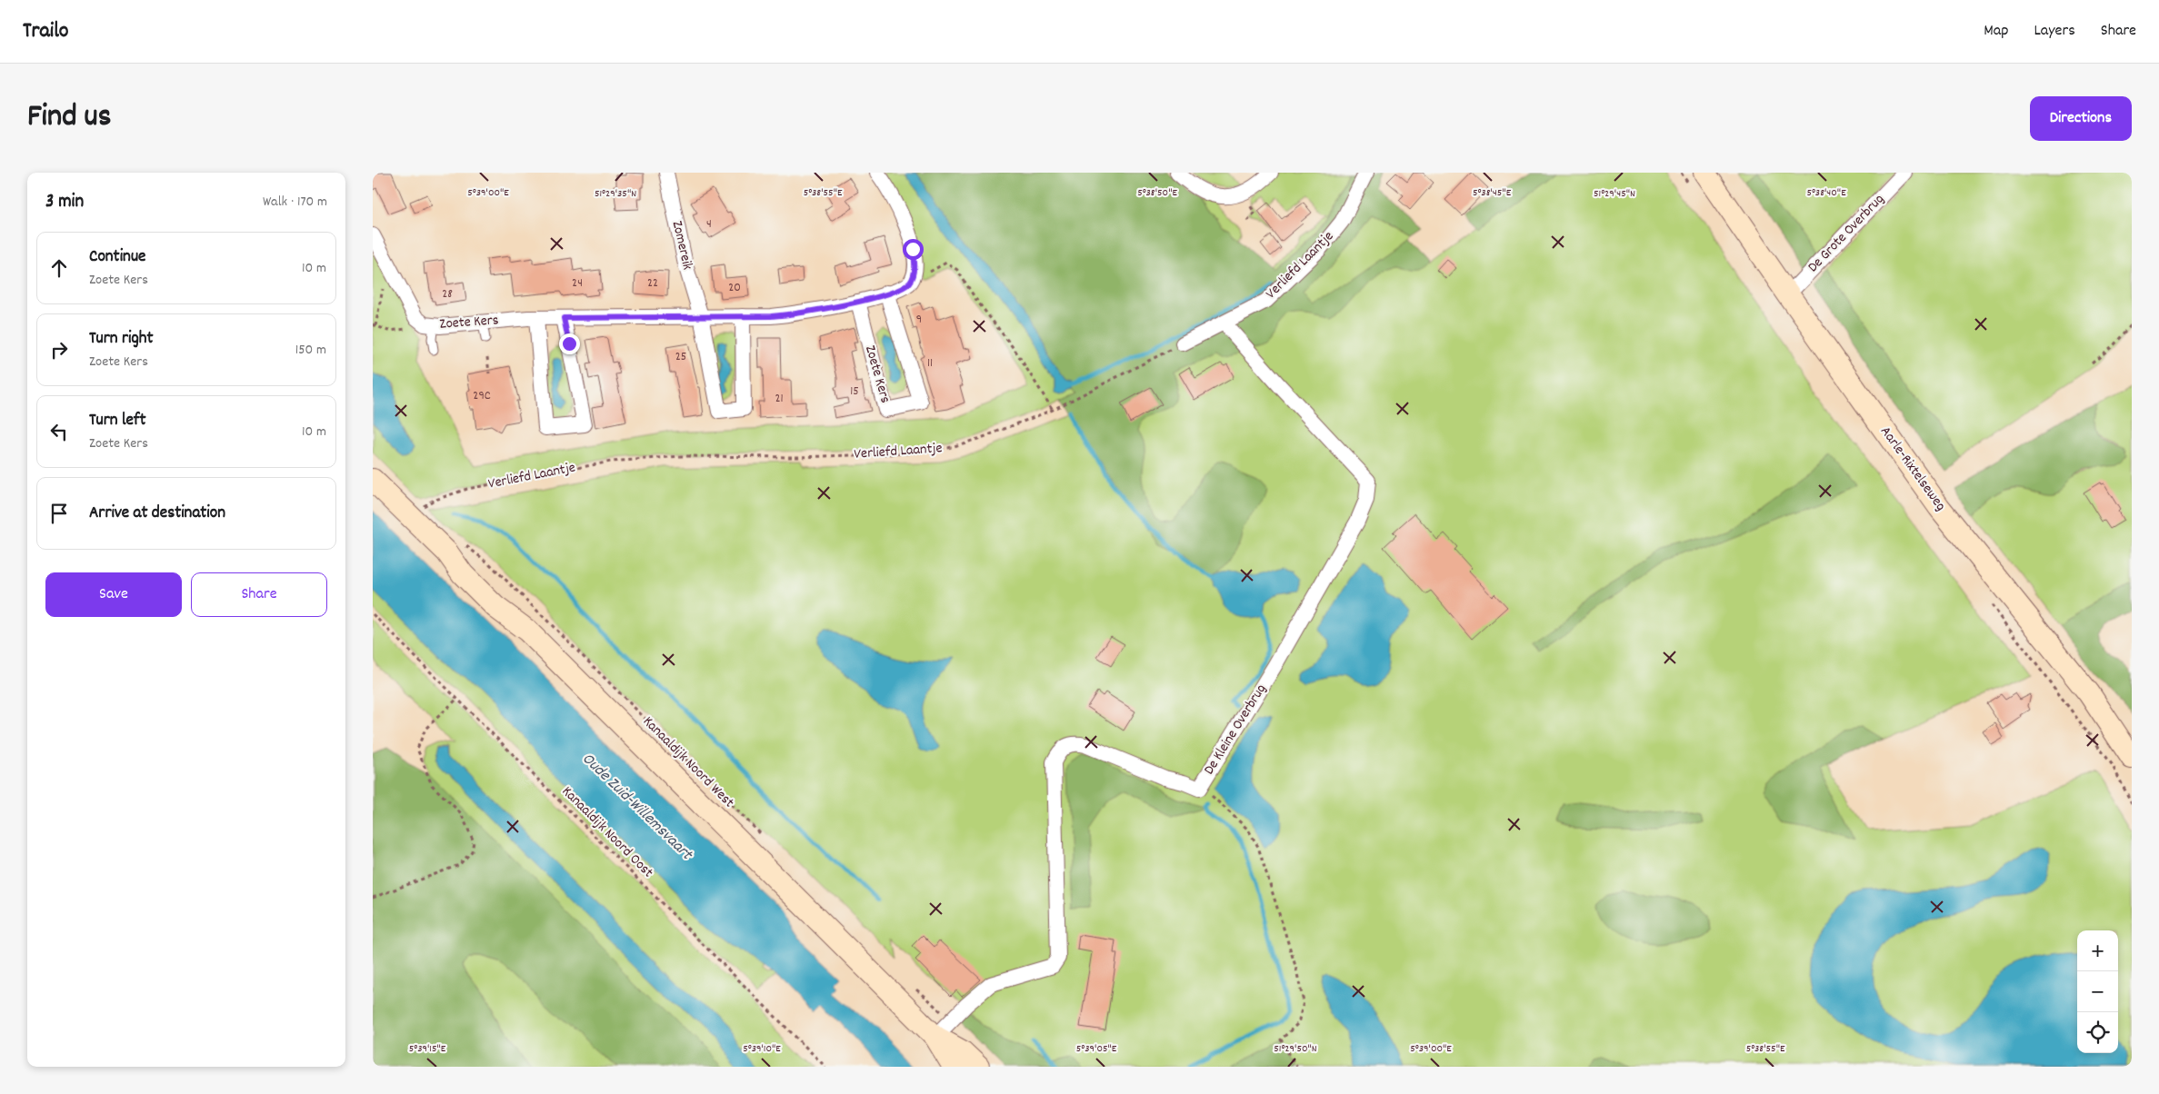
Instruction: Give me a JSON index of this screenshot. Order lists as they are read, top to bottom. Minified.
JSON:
{"streets":{"main road":["Aarle-Rixtelseweg","Kanaaldijk Noord West"],"street":["De Grote Overbrug","Zomereik","Verliefd Laantje","Zoete Kers","De Kleine Overbrug"],"path":["Kanaaldijk Noord Oost"]},"crossings":[["De Grote Overbrug","Aarle-Rixtelseweg"],["Zomereik","Zoete Kers"],["Verliefd Laantje","De Kleine Overbrug"],["De Kleine Overbrug","Kanaaldijk Noord West"]],"water":["Oude Zuid-Willemsvaart"],"house_numbers":["4","24","22","20","28","9","25","11","15","29C","21"],"page":{"header":"Trailo","nav":["Map","Layers","Share"],"title":"Find us","buttons":["Directions",["Save","Share"]],"heading":["3 min","Walk · 170 m"],"list":[["Continue","Zoete Kers","10 m"],["Turn right","Zoete Kers","150 m"],["Turn left","Zoete Kers","10 m"],"Arrive at destination"],"map_buttons":["+","−"]},"coordinates":["5°39'00\"E","5°38'55\"E","5°38'50\"E","5°38'45\"E","5°38'40\"E","51°29'35\"N","51°29'45\"N","51°29'50\"N","5°39'15\"E","5°39'10\"E","5°39'05\"E"]}
